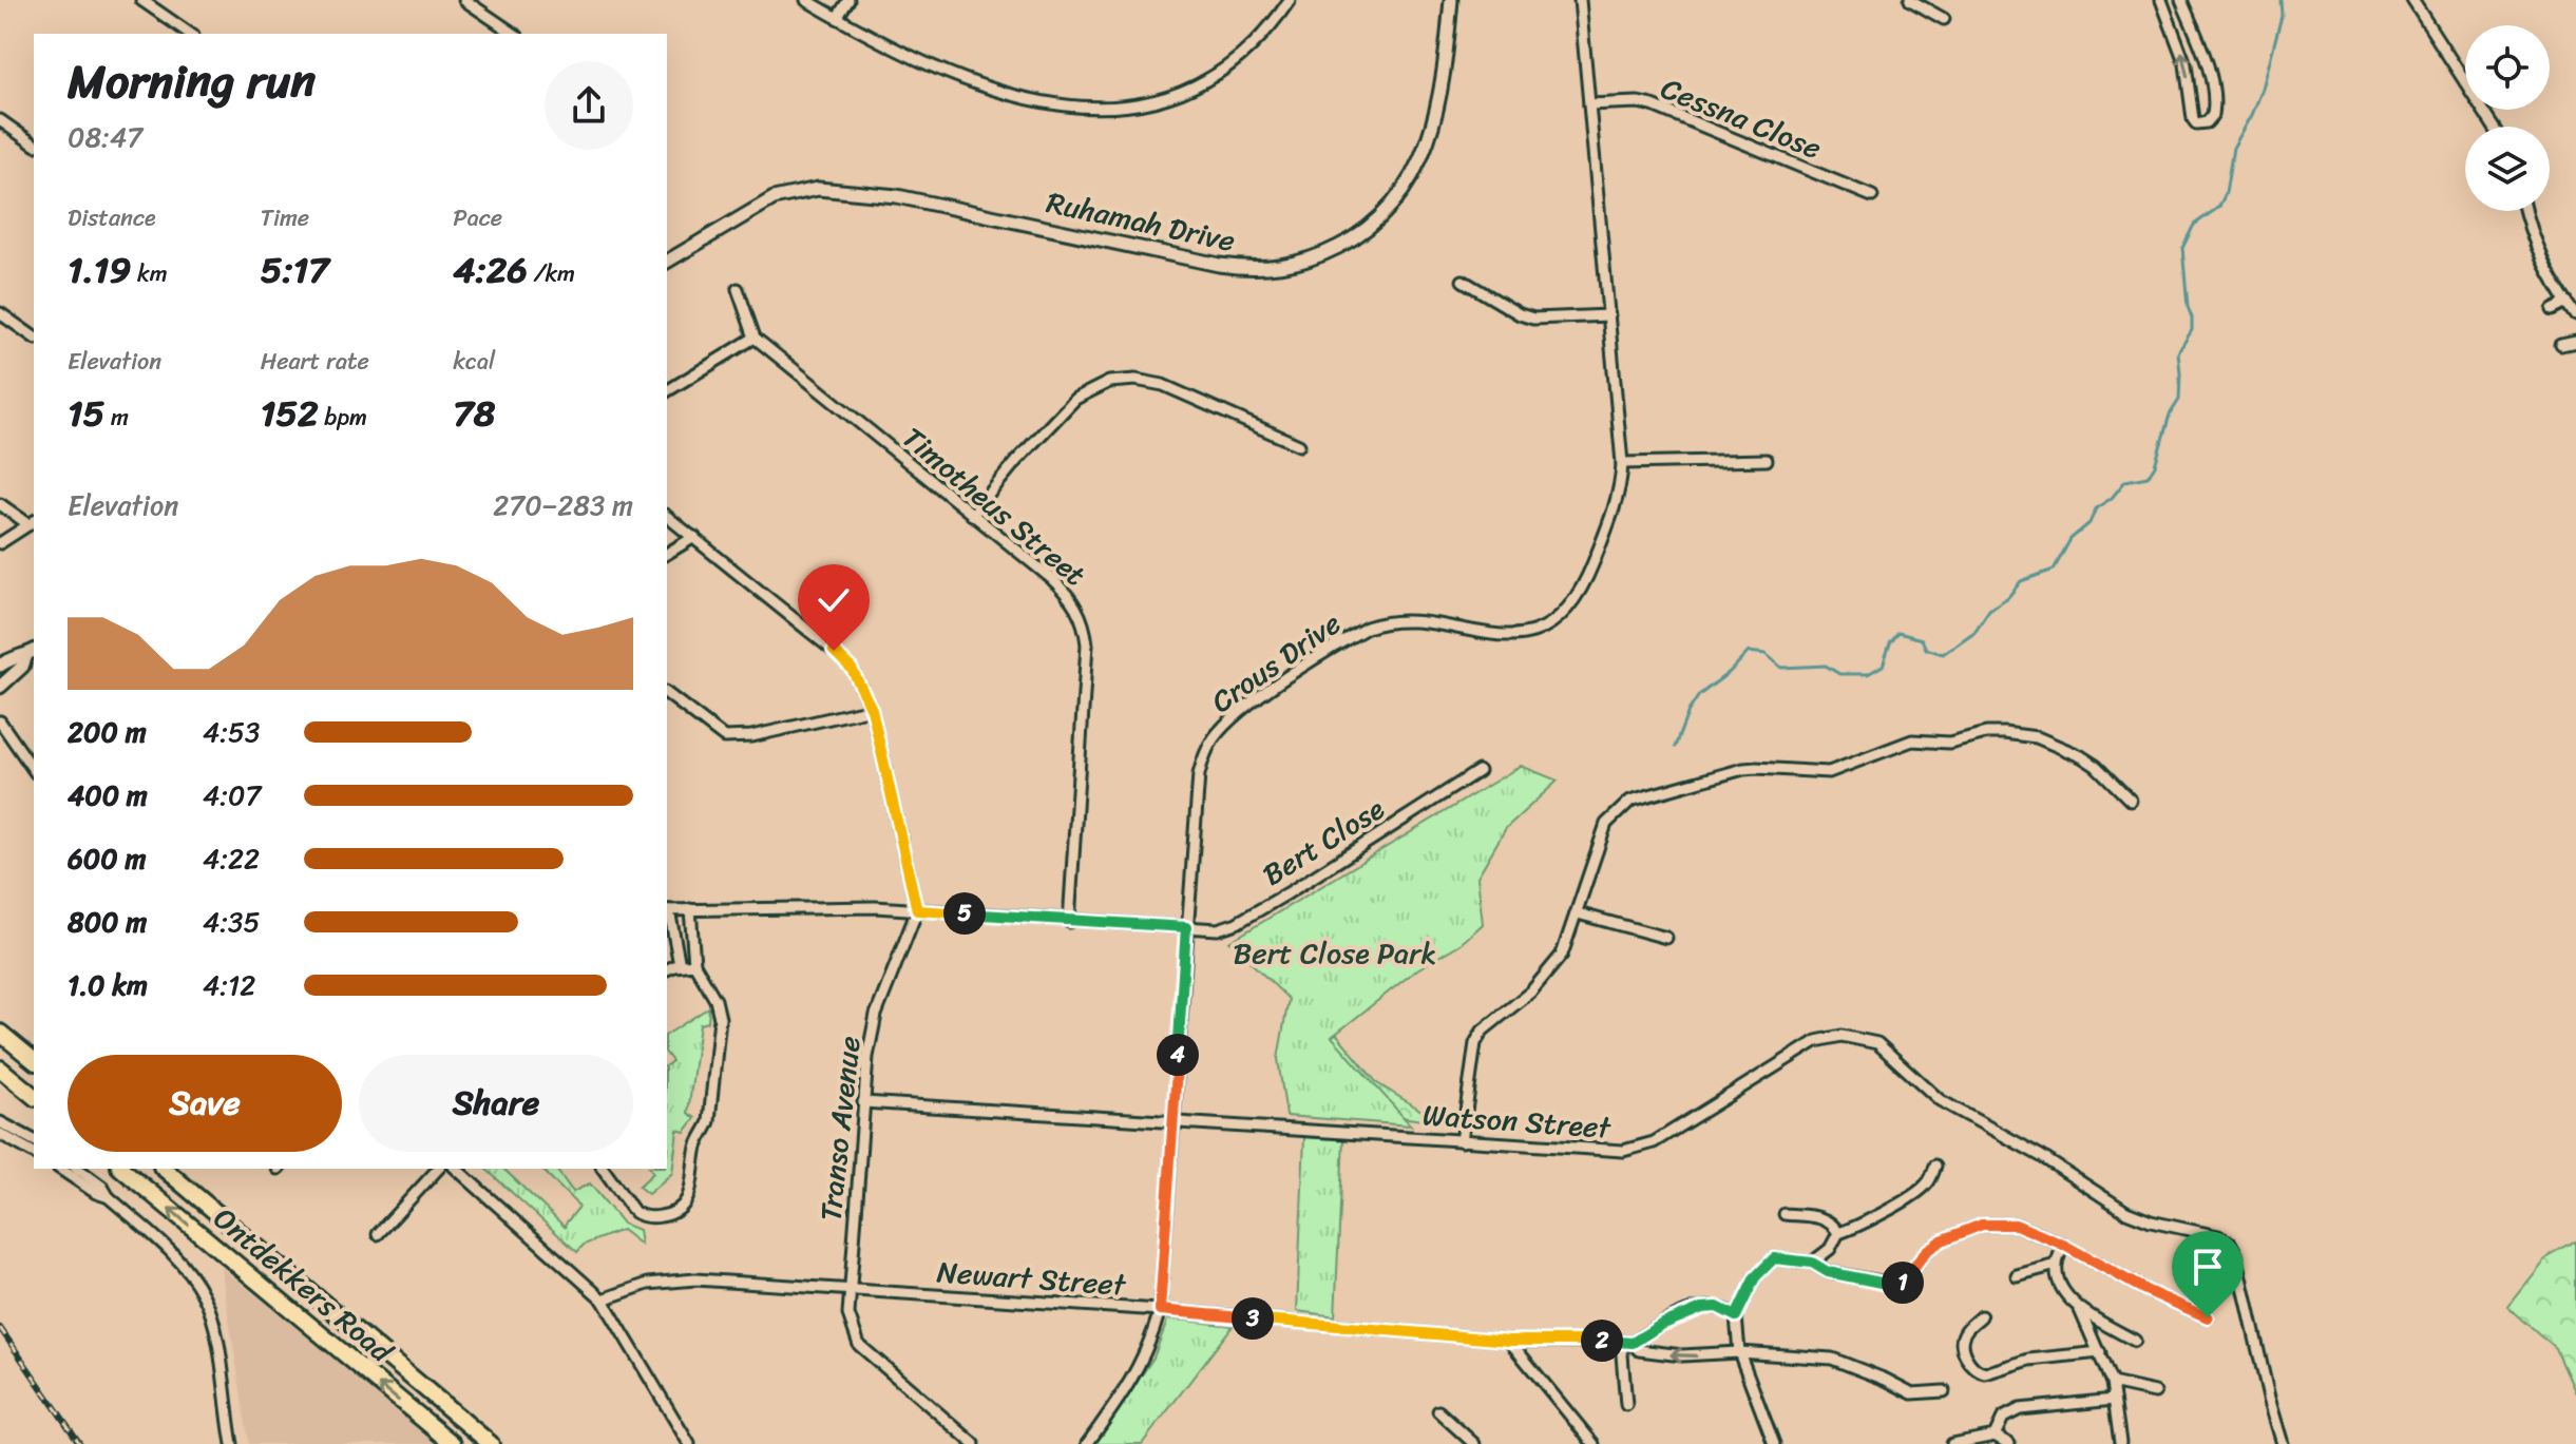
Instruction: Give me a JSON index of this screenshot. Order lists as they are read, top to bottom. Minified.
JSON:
{"streets":{"main road":["Ontdekkers Road"],"street":["Cessna Close","Ruhamah Drive","Timotheus Street","Crous Drive","Bert Close","Watson Street","Transo Avenue","Newart Street"]},"crossings":[["Cessna Close","Crous Drive"],["Timotheus Street","Bert Close"],["Crous Drive","Bert Close"],["Crous Drive","Watson Street"],["Crous Drive","Newart Street"],["Bert Close","Transo Avenue"],["Watson Street","Transo Avenue"],["Transo Avenue","Newart Street"]],"parks":["Bert Close Park"],"page":{"heading":["Morning run","08:47"],"stats":[["Distance","1.19 km"],["Time","5:17"],["Pace","4:26 /km"],["Elevation","15 m"],["Heart rate","152 bpm"],["kcal","78"]],"chart":["Elevation","270–283 m"],"list":[{"name":"200 m","note":"4:53"},{"name":"400 m","note":"4:07"},{"name":"600 m","note":"4:22"},{"name":"800 m","note":"4:35"},{"name":"1.0 km","note":"4:12"}],"pins":["5","4","1","3","2"],"buttons":["Save","Share"]}}
